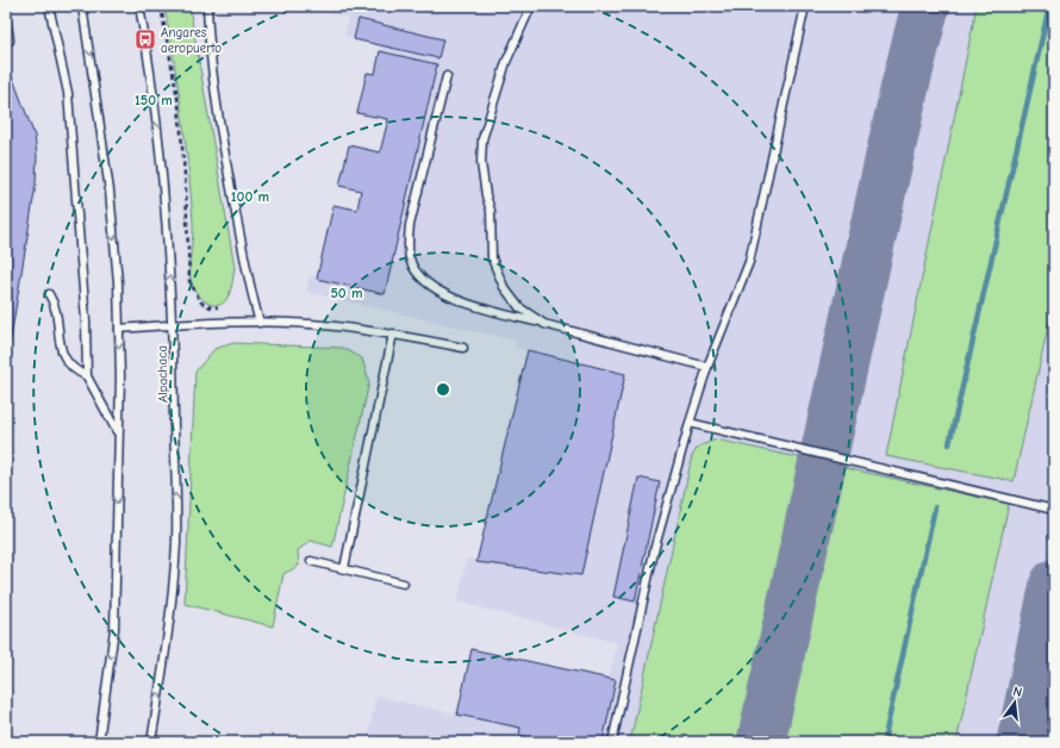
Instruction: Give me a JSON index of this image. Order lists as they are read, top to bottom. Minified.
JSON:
{"streets":{"lane":["Alpachaca"]},"places":{"bus stop":["Angares aeropuerto"]},"north":"top","rings":["150 m","100 m","50 m"]}
